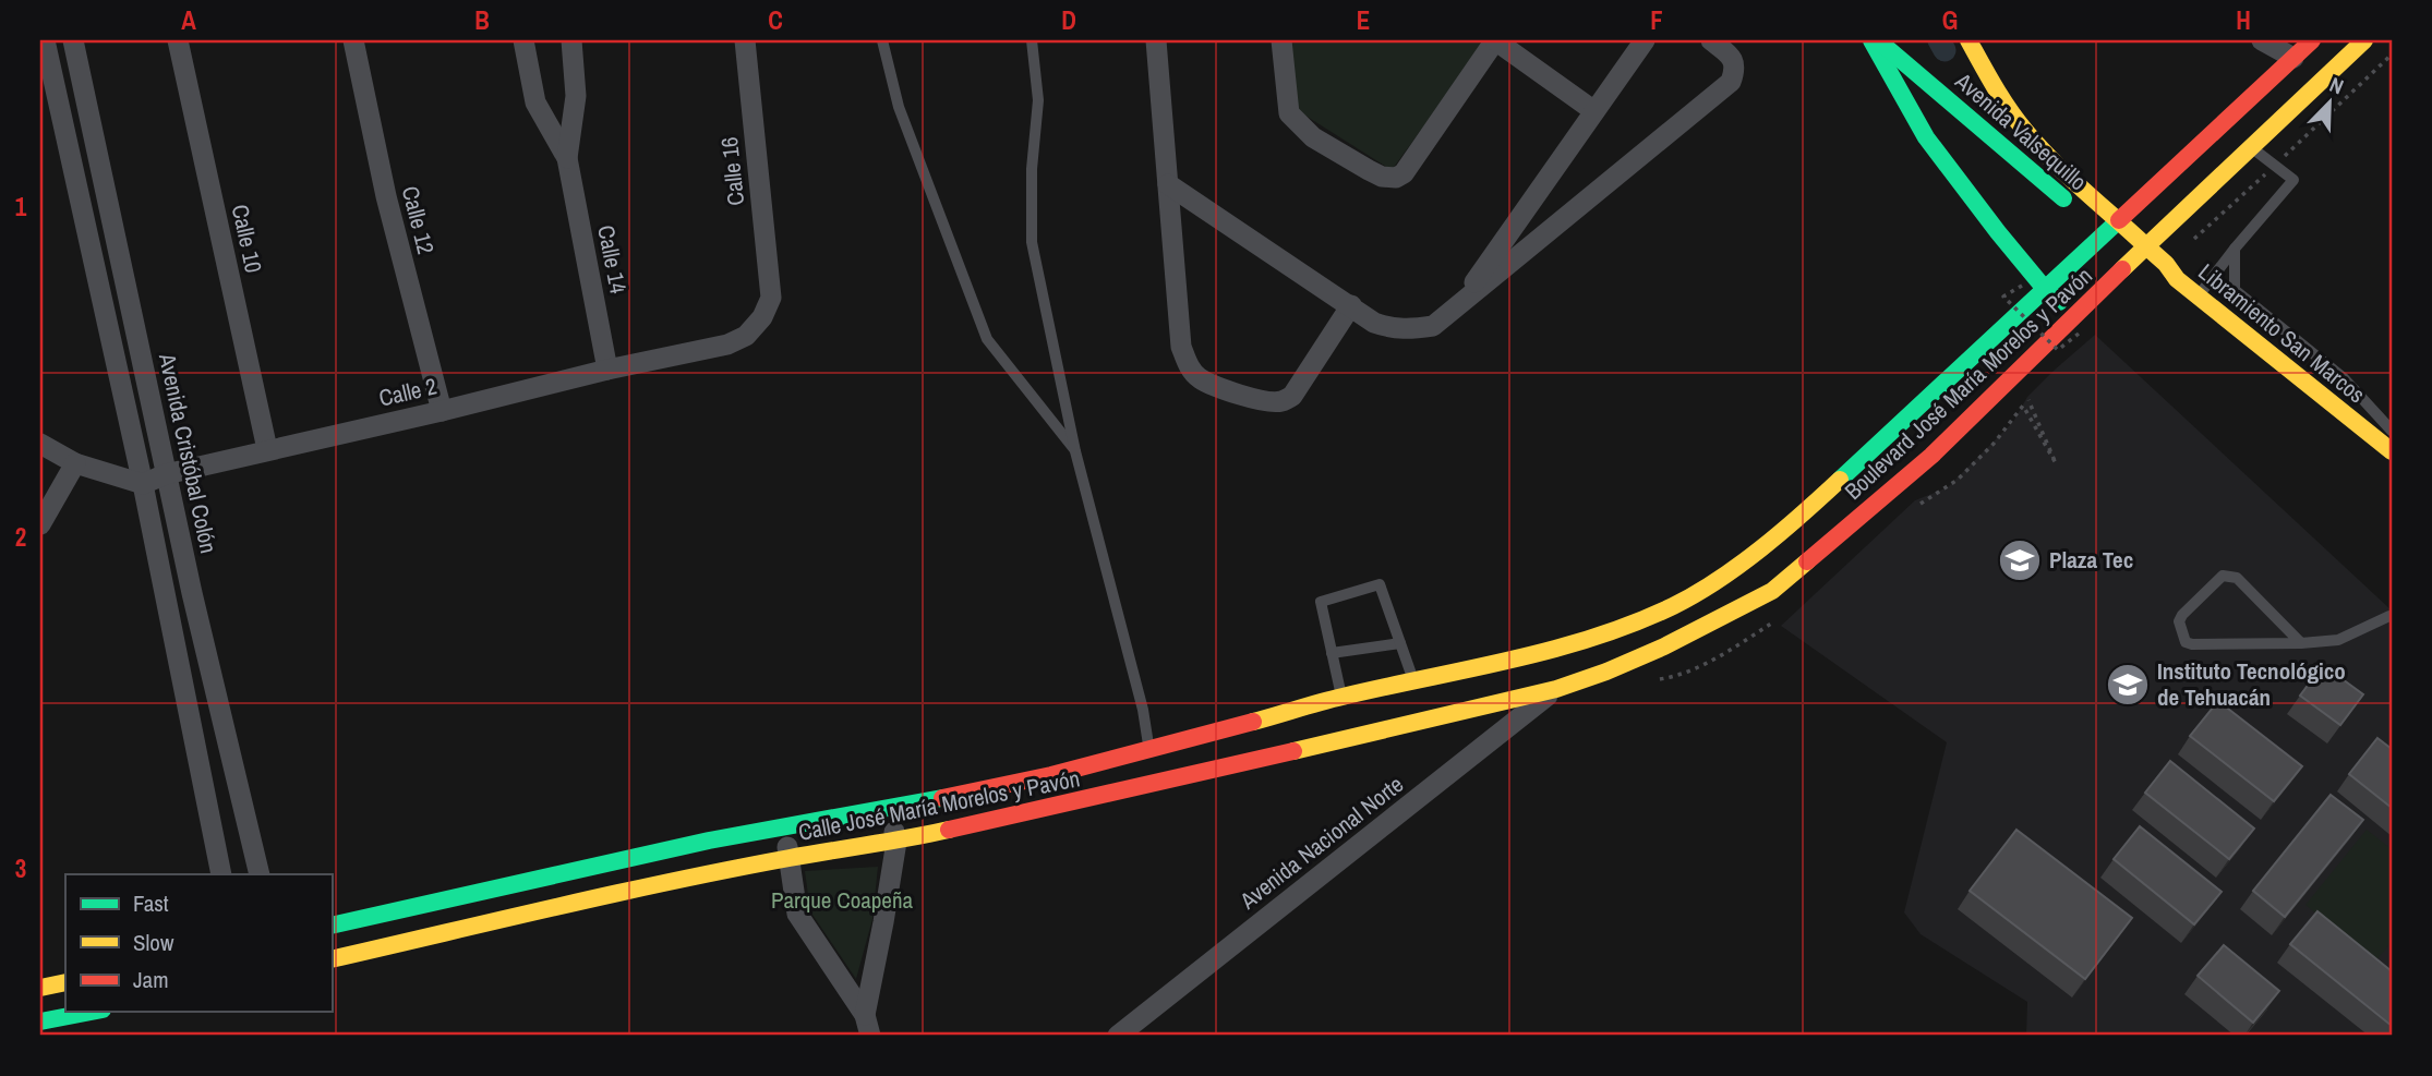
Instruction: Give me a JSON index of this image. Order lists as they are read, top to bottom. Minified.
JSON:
{"streets":{"main road":["Avenida Valsequillo","Libramiento San Marcos","Boulevard José María Morelos y Pavón","Calle José María Morelos y Pavón"],"street":["Calle 16","Calle 12","Calle 10","Calle 14","Calle 2","Avenida Cristóbal Colón","Avenida Nacional Norte"]},"crossings":[["Avenida Valsequillo","Libramiento San Marcos"],["Avenida Valsequillo","Boulevard José María Morelos y Pavón"],["Calle 16","Calle 2"],["Calle 12","Calle 2"],["Calle 10","Calle 2"],["Calle 14","Calle 2"],["Libramiento San Marcos","Boulevard José María Morelos y Pavón"],["Boulevard José María Morelos y Pavón","Calle José María Morelos y Pavón"],["Boulevard José María Morelos y Pavón","Avenida Nacional Norte"],["Calle 2","Avenida Cristóbal Colón"],["Calle José María Morelos y Pavón","Avenida Nacional Norte"]],"parks":["Parque Coapeña"],"places":{"school or university":["Plaza Tec","Instituto Tecnológico de Tehuacán"]},"legend":["Fast","Slow","Jam"],"north":"top right","grid":{"columns":["A","B","C","D","E","F","G","H"],"rows":["1","2","3"]}}
